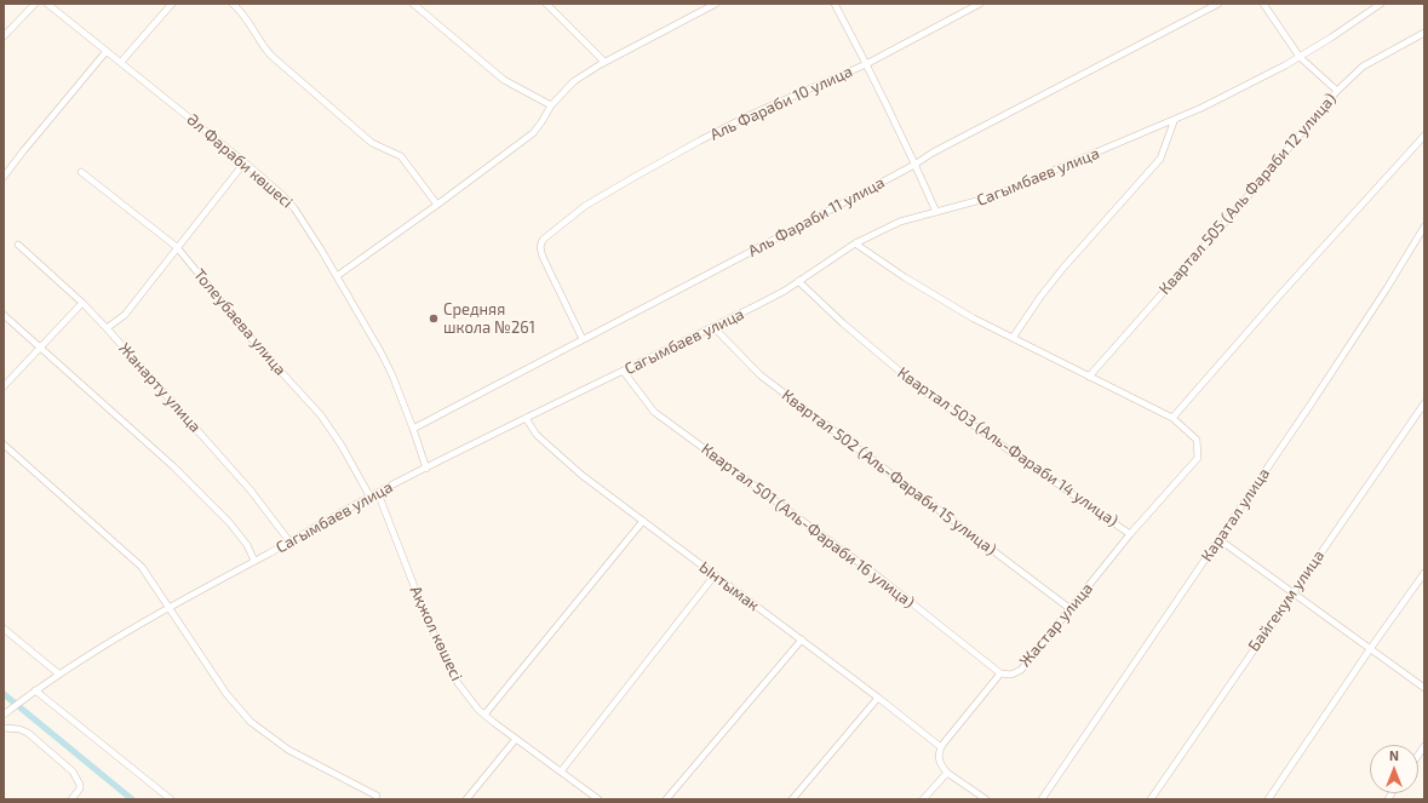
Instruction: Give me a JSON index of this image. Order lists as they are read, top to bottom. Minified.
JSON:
{"streets":{"street":["Аль Фараби 10 улица","Әл Фараби көшесі","Сагымбаев улица","Квартал 505 (Аль Фараби 12 улица)","Аль Фараби 11 улица","Толеубаева улица","Жанарту улица","Квартал 503 (Аль-Фараби 14 улица)","Квартал 502 (Аль-Фараби 15 улица)","Каратал улица","Квартал 501 (Аль-Фараби 16 улица)","Ынтымак","Байгекум улица","Жастар улица","Ақжол көшесі"]},"crossings":[["Аль Фараби 10 улица","Аль Фараби 11 улица"],["Әл Фараби көшесі","Сагымбаев улица"],["Әл Фараби көшесі","Аль Фараби 11 улица"],["Сагымбаев улица","Толеубаева улица"],["Сагымбаев улица","Жанарту улица"],["Сагымбаев улица","Квартал 503 (Аль-Фараби 14 улица)"],["Сагымбаев улица","Квартал 502 (Аль-Фараби 15 улица)"],["Сагымбаев улица","Квартал 501 (Аль-Фараби 16 улица)"],["Сагымбаев улица","Ынтымак"],["Сагымбаев улица","Ақжол көшесі"],["Квартал 503 (Аль-Фараби 14 улица)","Жастар улица"],["Квартал 502 (Аль-Фараби 15 улица)","Жастар улица"],["Квартал 501 (Аль-Фараби 16 улица)","Жастар улица"],["Ынтымак","Жастар улица"]],"places":["Средняя школа №261"],"north":"top"}
